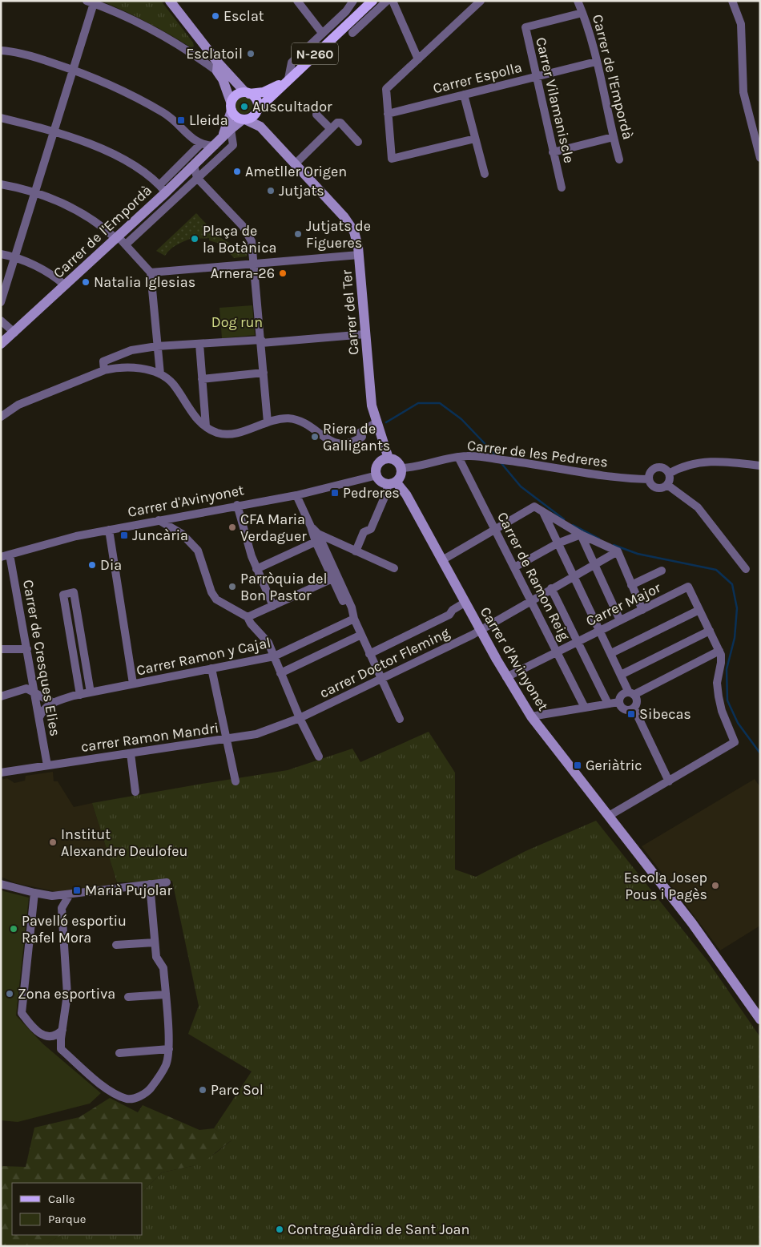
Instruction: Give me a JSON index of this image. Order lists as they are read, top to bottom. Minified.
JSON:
{"streets":{"main road":["N-260"],"street":["Carrer de l'Empordà","Carrer Espolla","Carrer Vilamaniscle","Carrer del Ter","Carrer de les Pedreres","Carrer d'Avinyonet","Carrer de Ramon Reig","Carrer Major","Carrer Ramon y Cajal","Carrer de Cresques Elies","carrer Doctor Fleming","carrer Ramon Mandri"]},"crossings":[["N-260","Carrer de l'Empordà"],["Carrer de l'Empordà","Carrer Espolla"],["Carrer de l'Empordà","Carrer Vilamaniscle"],["Carrer Espolla","Carrer Vilamaniscle"],["Carrer del Ter","Carrer de les Pedreres"],["Carrer del Ter","Carrer d'Avinyonet"],["Carrer de les Pedreres","Carrer d'Avinyonet"],["Carrer de les Pedreres","Carrer de Ramon Reig"],["Carrer d'Avinyonet","Carrer Major"],["Carrer d'Avinyonet","Carrer de Cresques Elies"],["Carrer d'Avinyonet","carrer Doctor Fleming"],["Carrer de Ramon Reig","Carrer Major"],["Carrer de Ramon Reig","carrer Doctor Fleming"],["Carrer de Cresques Elies","carrer Ramon Mandri"],["carrer Doctor Fleming","carrer Ramon Mandri"]],"parks":["Dog run"],"places":{"other":["Esclat","Esclatoil","Auscultador","Ametller Origen","Jutjats","Jutjats de Figueres","Plaça de la Botànica","Arnera-26","Natalia Iglesias","Riera de Galligants","CFA Maria Verdaguer","Dia","Parròquia del Bon Pastor","Institut Alexandre Deulofeu","Escola Josep Pous i Pagès","Pavelló esportiu Rafel Mora","Zona esportiva","Parc Sol","Contraguàrdia de Sant Joan"],"transit":["Lleida","Pedreres","Juncària","Sibecas","Geriàtric","Marià Pujolar"]},"legend":["Calle","Parque"]}
